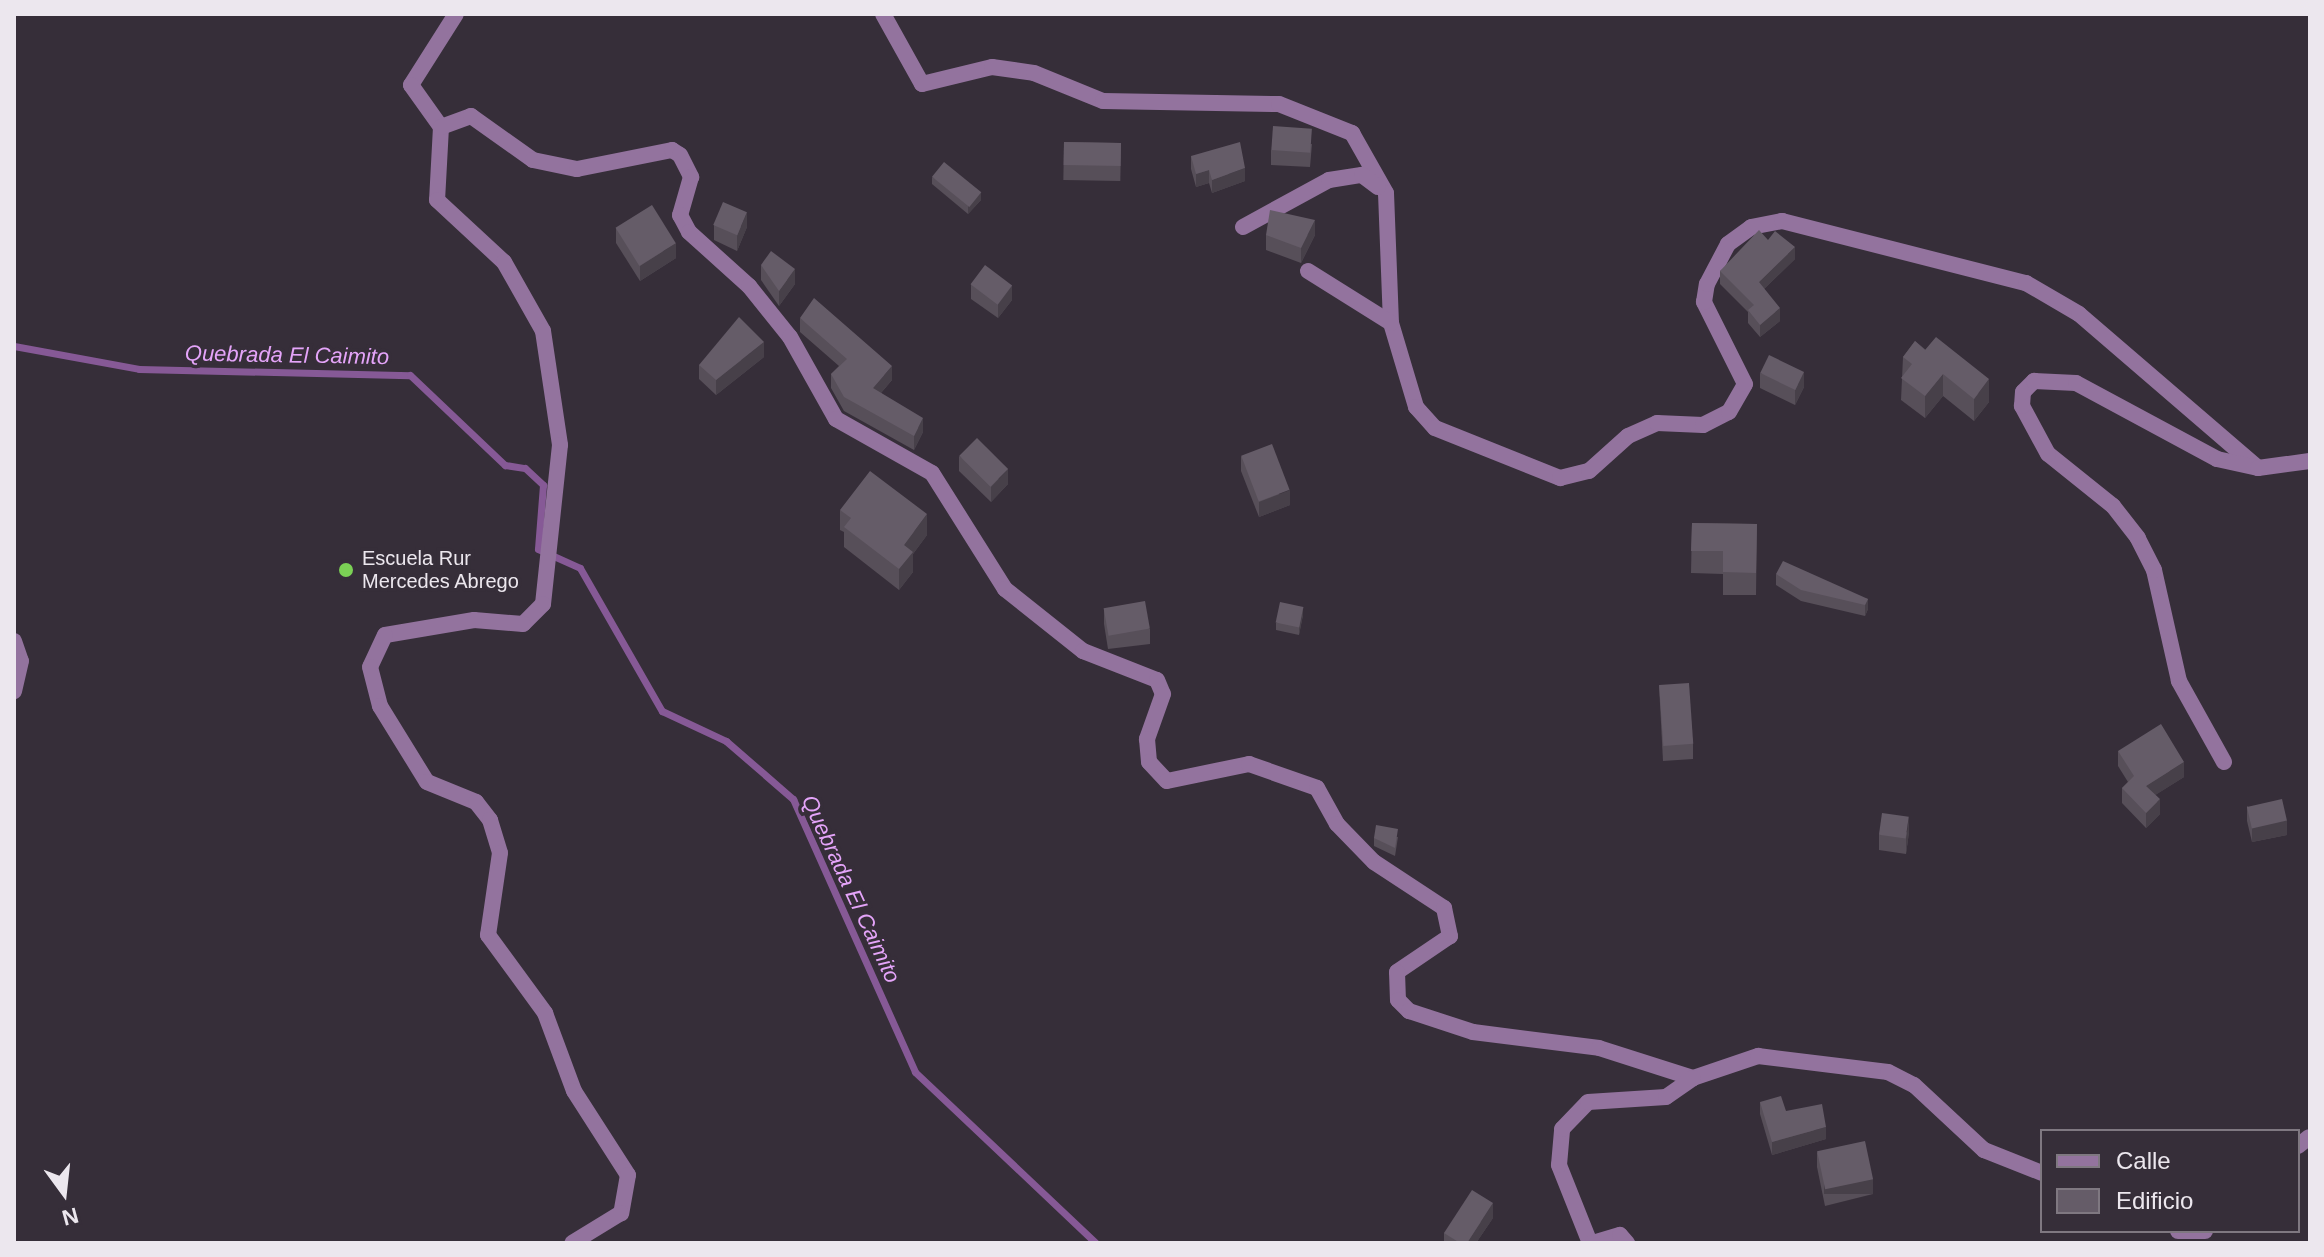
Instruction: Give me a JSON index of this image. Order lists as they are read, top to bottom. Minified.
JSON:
{"water":["Quebrada El Caimito"],"places":["Escuela Rur Mercedes Abrego"],"legend":["Calle","Edificio"],"north":"bottom"}
